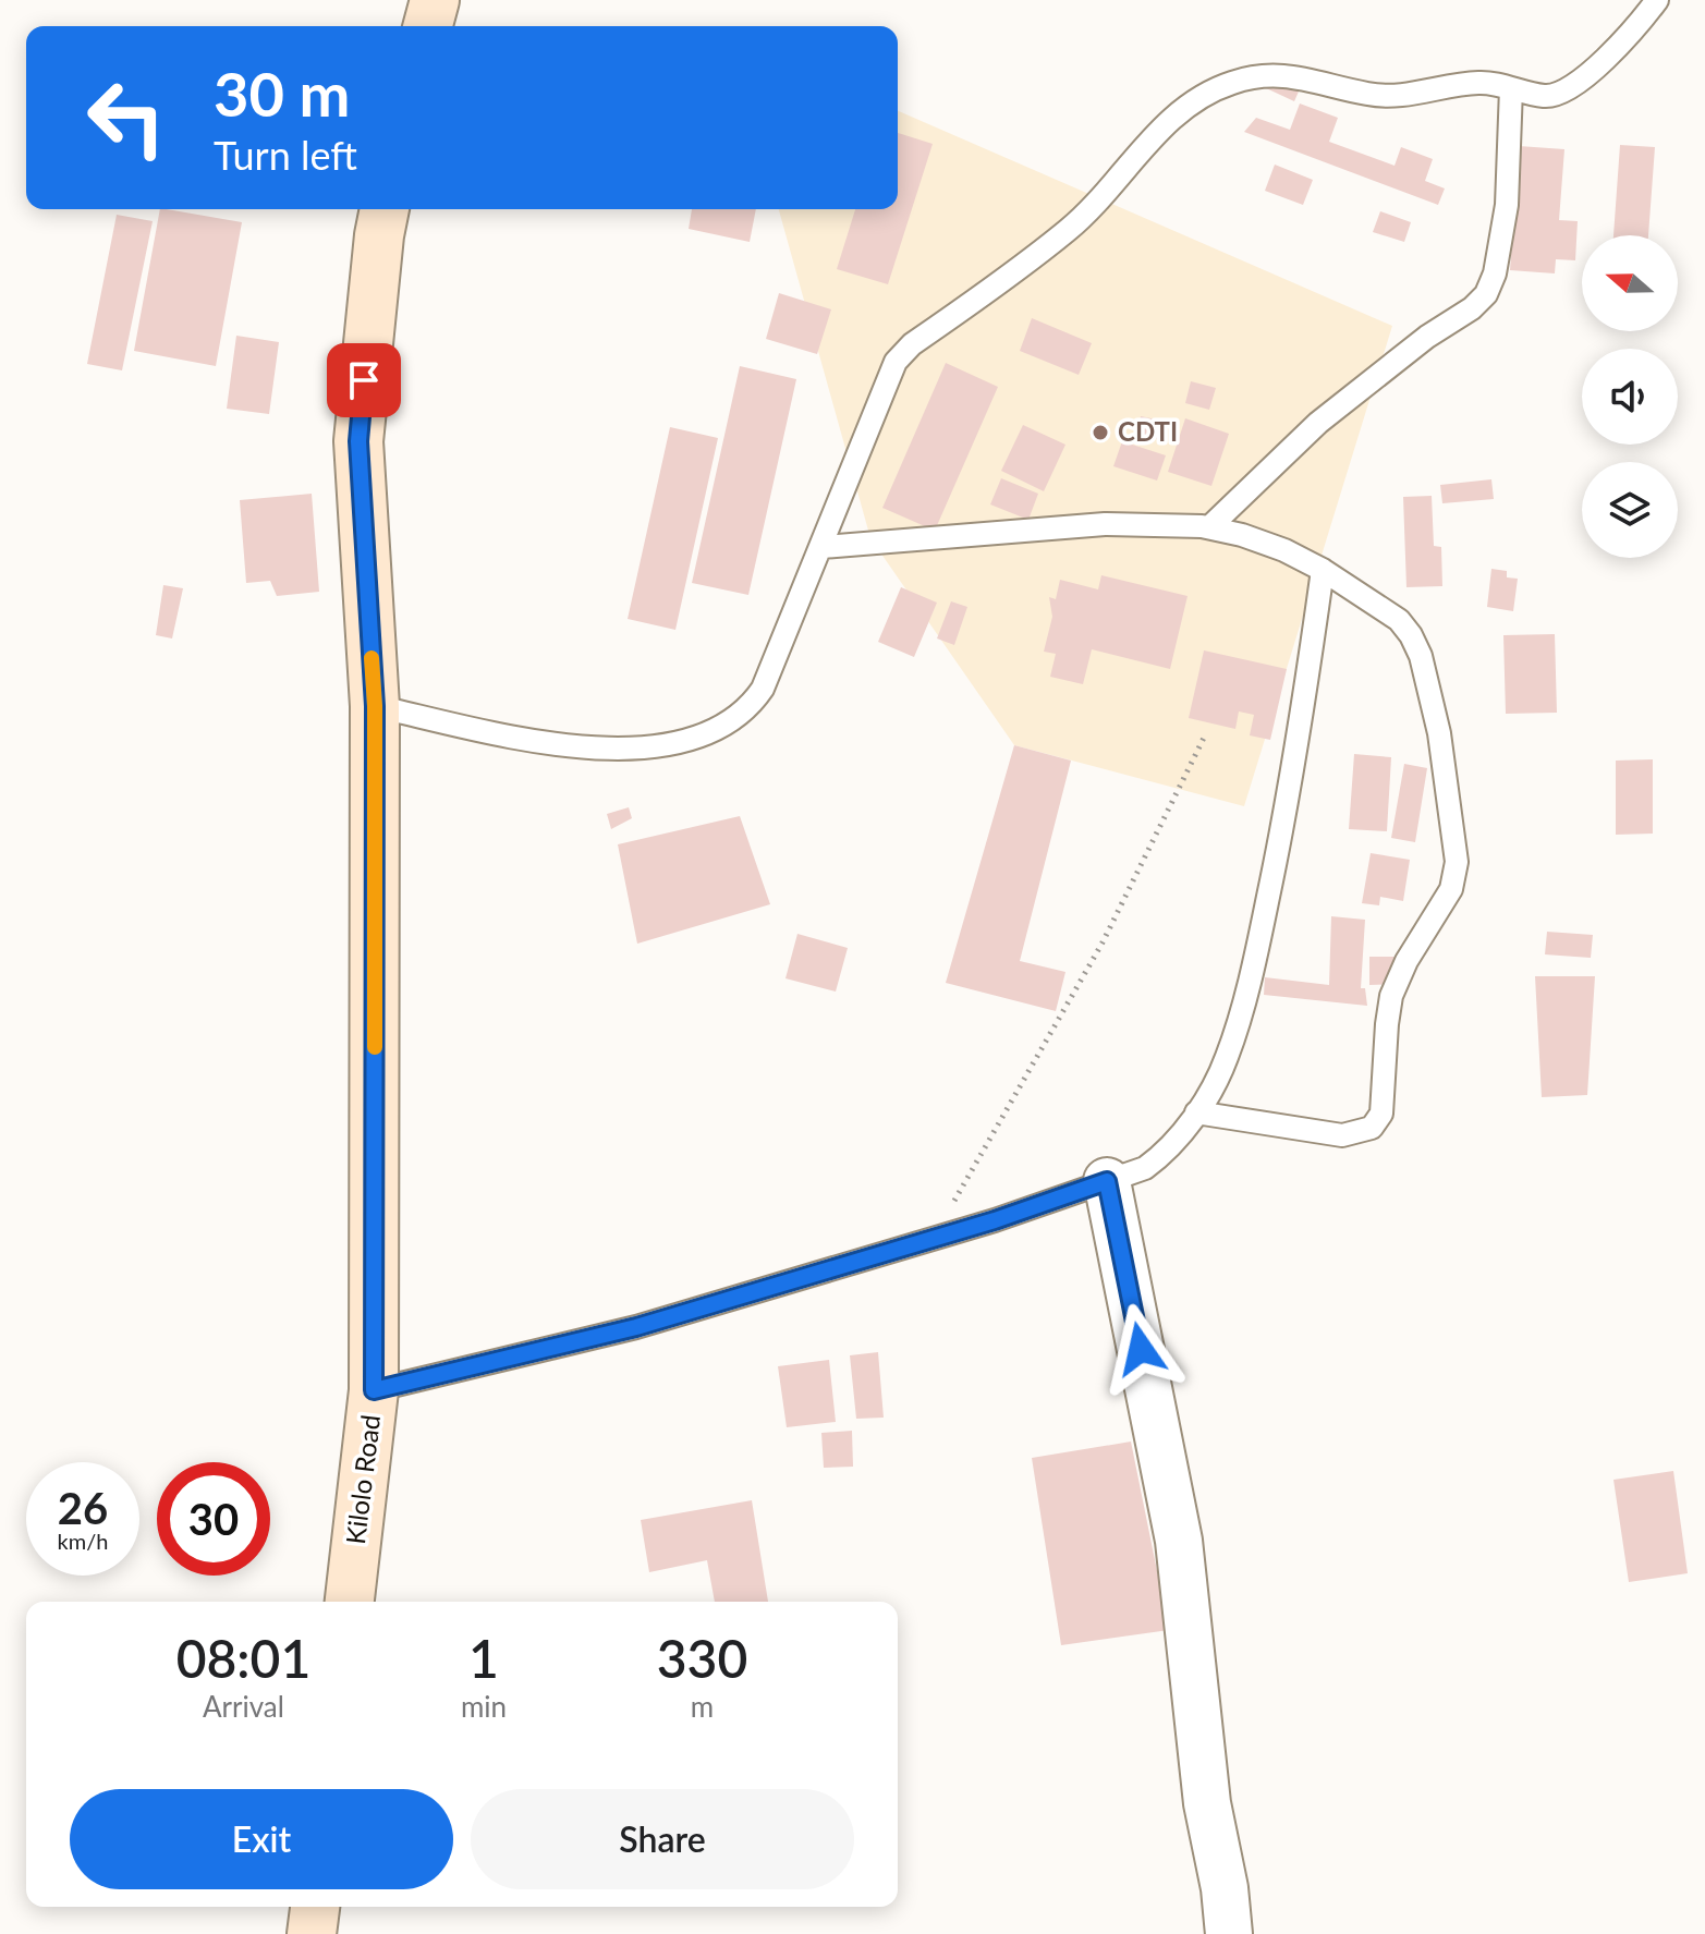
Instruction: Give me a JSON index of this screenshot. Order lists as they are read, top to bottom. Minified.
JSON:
{"streets":{"main road":["Kilolo Road"]},"places":["CDTI"],"north":"left","page":{"turn":["30 m","Turn left"],"speed":"26 km/h","limit":"30","eta":["08:01","Arrival","1","min","330","m"],"buttons":["Exit","Share"]}}
